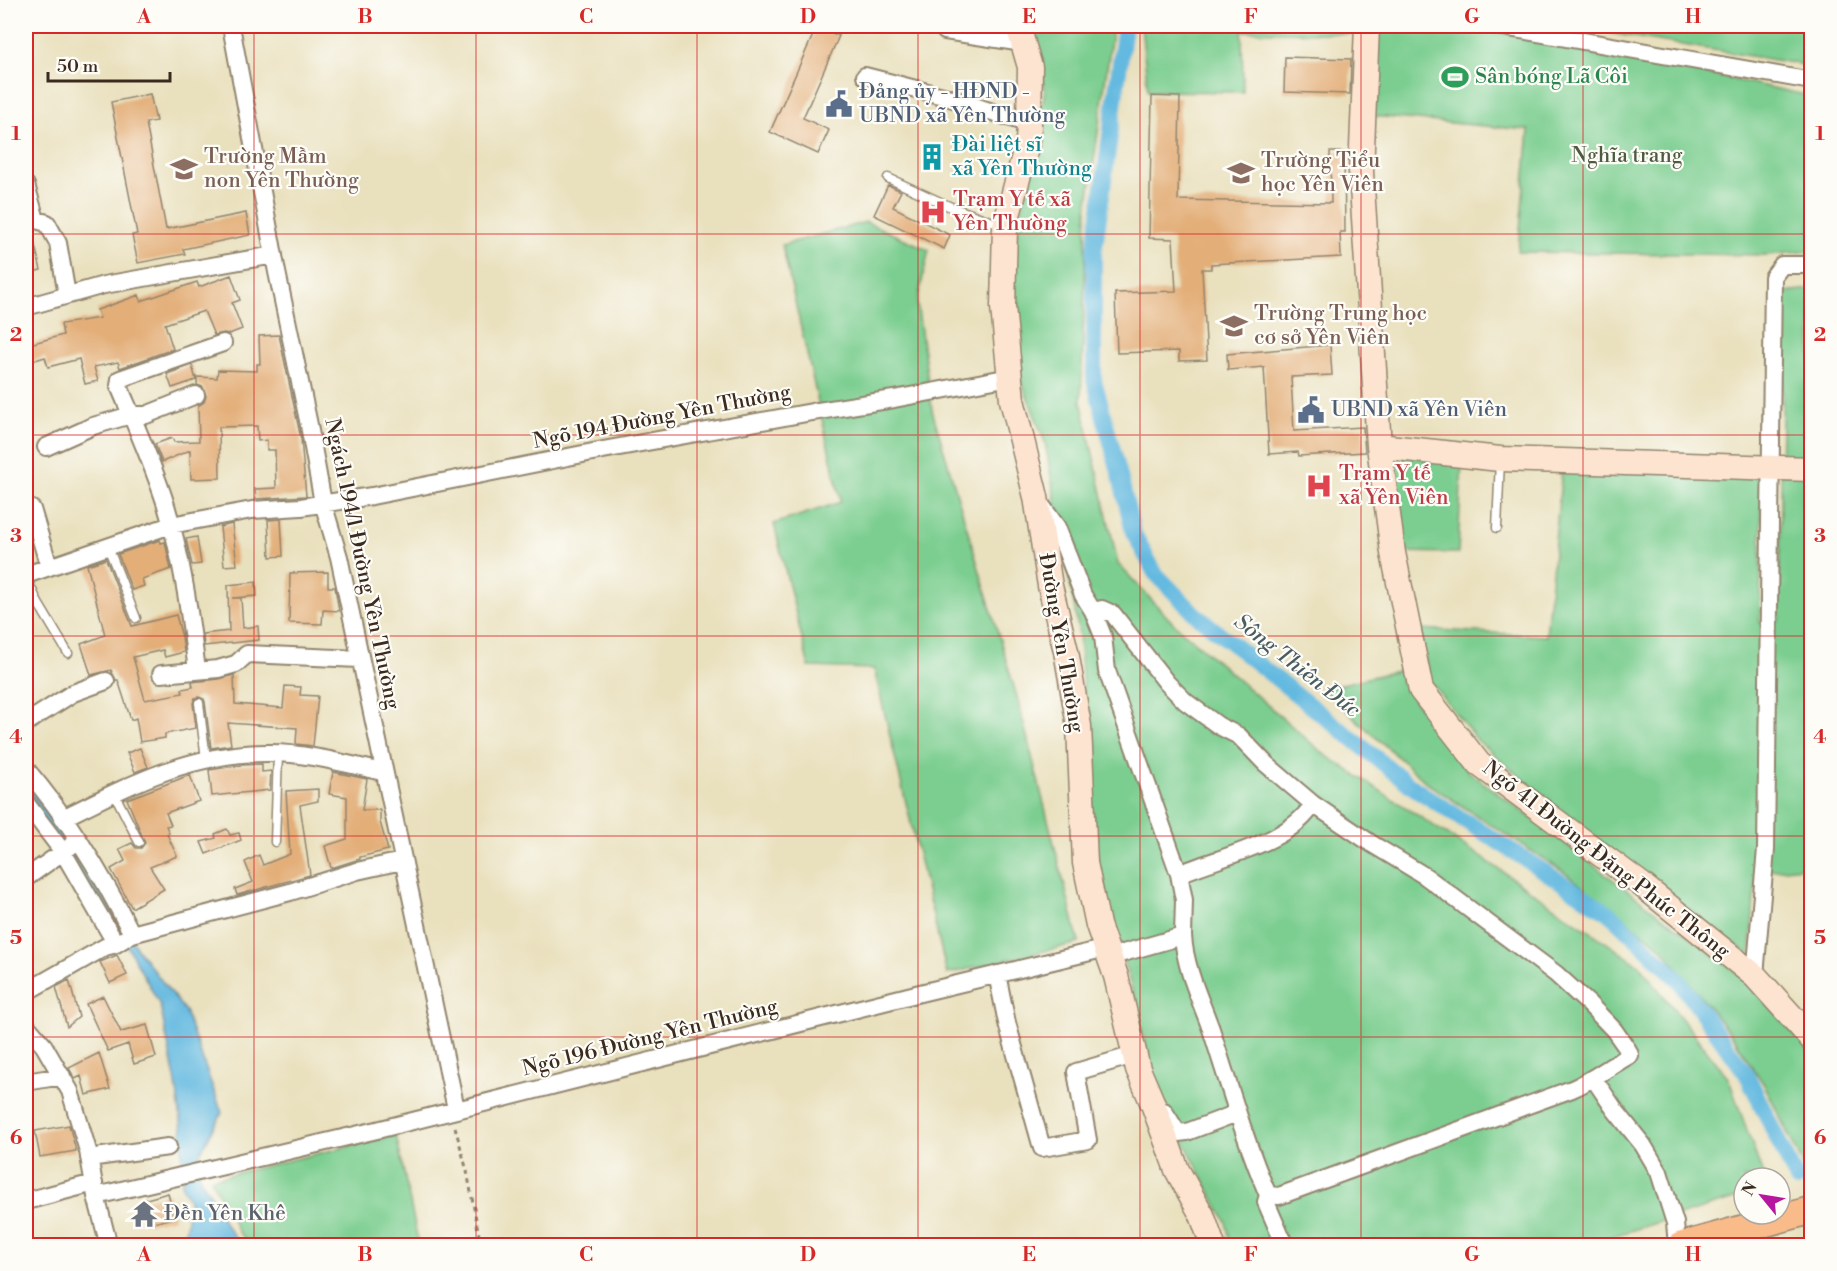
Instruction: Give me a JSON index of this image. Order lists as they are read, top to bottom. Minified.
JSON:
{"streets":{"street":["Ngõ 194 Đường Yên Thường","Ngách 194/1 Đường Yên Thường","Đường Yên Thường","Ngõ 41 Đường Đặng Phúc Thông","Ngõ 196 Đường Yên Thường"]},"crossings":[["Ngõ 194 Đường Yên Thường","Ngách 194/1 Đường Yên Thường"],["Ngõ 194 Đường Yên Thường","Đường Yên Thường"],["Ngách 194/1 Đường Yên Thường","Ngõ 196 Đường Yên Thường"],["Đường Yên Thường","Ngõ 196 Đường Yên Thường"]],"water":["Sông Thiên Đức"],"parks":["Nghĩa trang"],"places":{"sports":["Sân bóng Lã Côi"],"public building":["Đảng ủy - HĐND - UBND xã Yên Thường","UBND xã Yên Viên"],"building":["Đài liệt sĩ xã Yên Thường"],"school or university":["Trường Mầm non Yên Thường","Trường Tiểu học Yên Viên","Trường Trung học cơ sở Yên Viên"],"hospital":["Trạm Y tế xã Yên Thường","Trạm Y tế xã Yên Viên"],"temple":["Đền Yên Khê"]},"scale_bar":"50 m","north":"top left","grid":{"columns":["A","B","C","D","E","F","G","H"],"rows":["1","2","3","4","5","6"]}}
